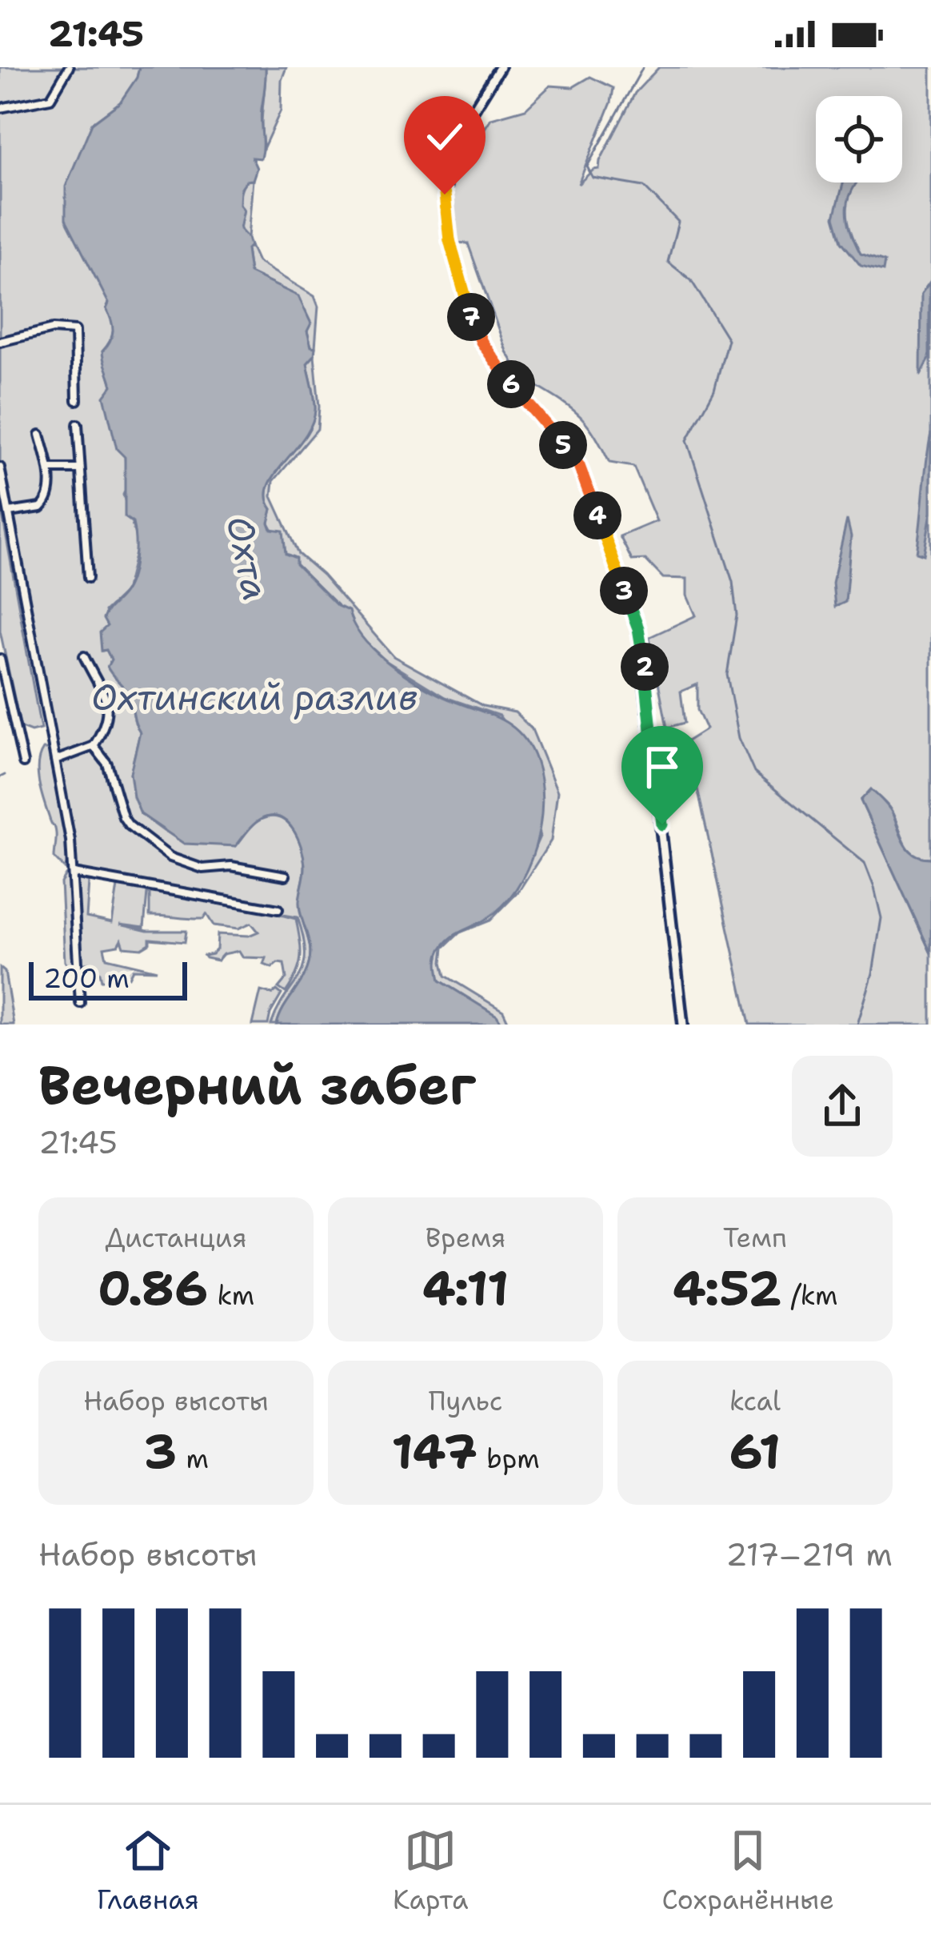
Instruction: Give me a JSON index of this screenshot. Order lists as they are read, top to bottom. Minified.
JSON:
{"water":["Охта","Охтинский разлив"],"scale_bar":"200 m","page":{"status":"21:45","pins":["7","6","5","4","3","2"],"scale":"200 m","heading":["Вечерний забег","21:45"],"stats":[["Дистанция","0.86 km"],["Время","4:11"],["Темп","4:52 /km"],["Набор высоты","3 m"],["Пульс","147 bpm"],["kcal","61"]],"chart":["Набор высоты","217–219 m"],"tabs":["Главная","Карта","Сохранённые"]}}
